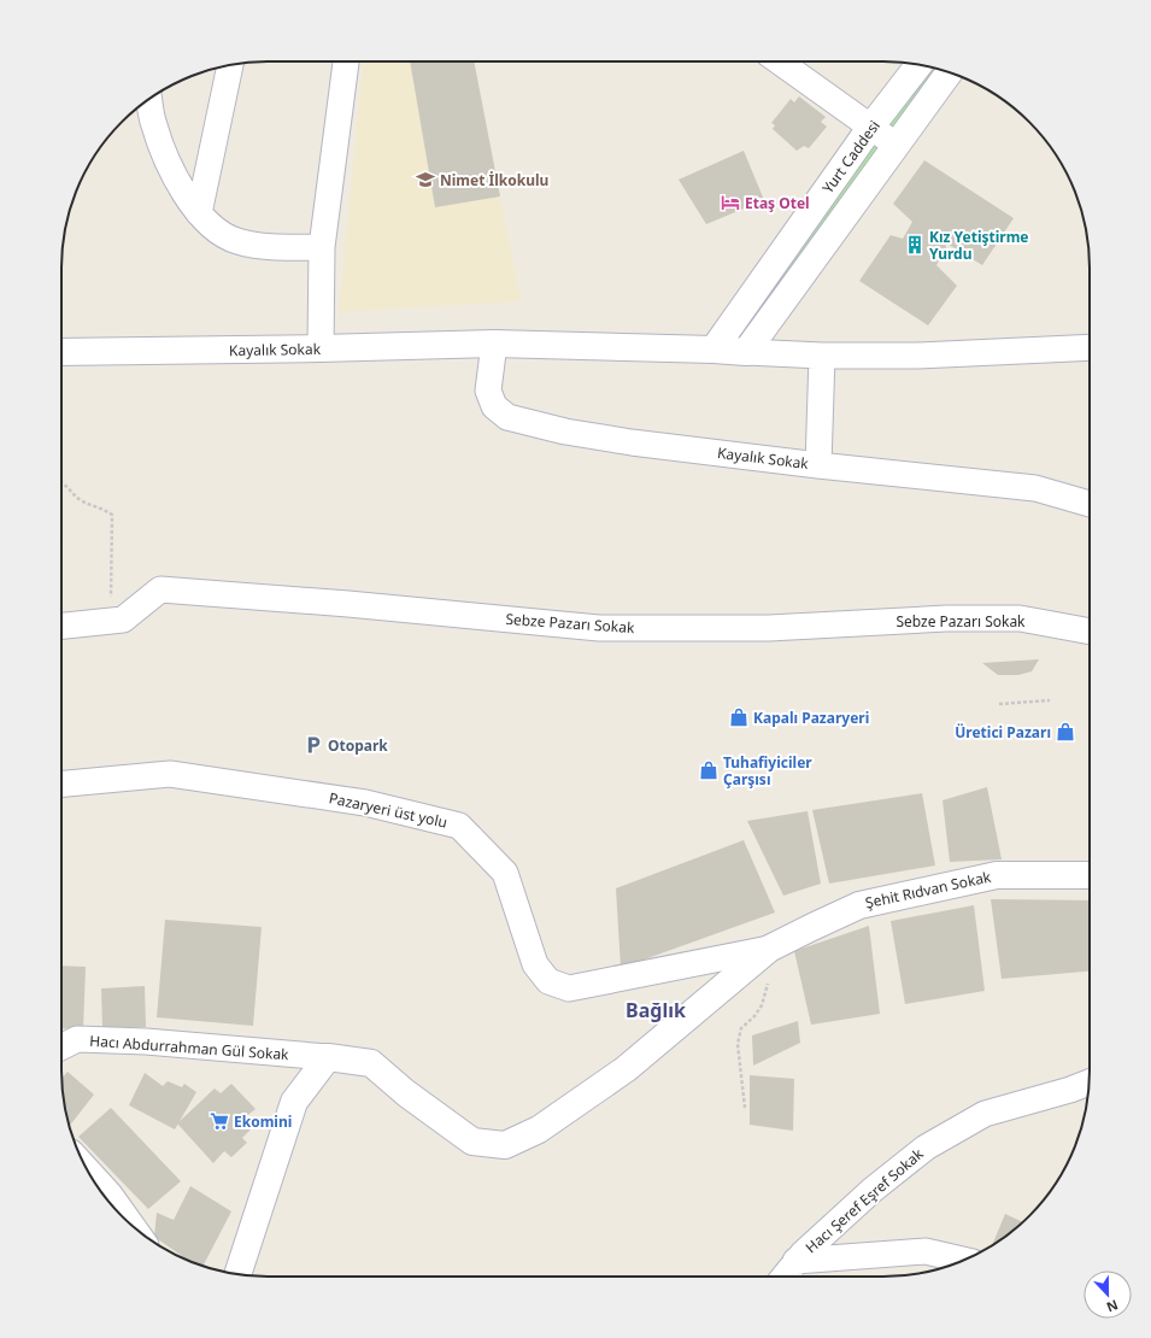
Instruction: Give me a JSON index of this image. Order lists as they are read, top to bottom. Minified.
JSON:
{"streets":{"street":["Yurt Caddesi","Kayalık Sokak","Sebze Pazarı Sokak","Pazaryeri üst yolu","Şehit Rıdvan Sokak","Hacı Abdurrahman Gül Sokak","Hacı Şeref Eşref Sokak"]},"crossings":[["Yurt Caddesi","Kayalık Sokak"],["Pazaryeri üst yolu","Şehit Rıdvan Sokak"],["Şehit Rıdvan Sokak","Hacı Abdurrahman Gül Sokak"]],"districts":["Bağlık"],"places":{"school or university":["Nimet İlkokulu"],"hotel":["Etaş Otel"],"building":["Kız Yetiştirme Yurdu"],"shop":["Kapalı Pazaryeri","Üretici Pazarı","Tuhafiyiciler Çarşısı"],"parking":["Otopark"],"supermarket":["Ekomini"]},"north":"bottom"}
